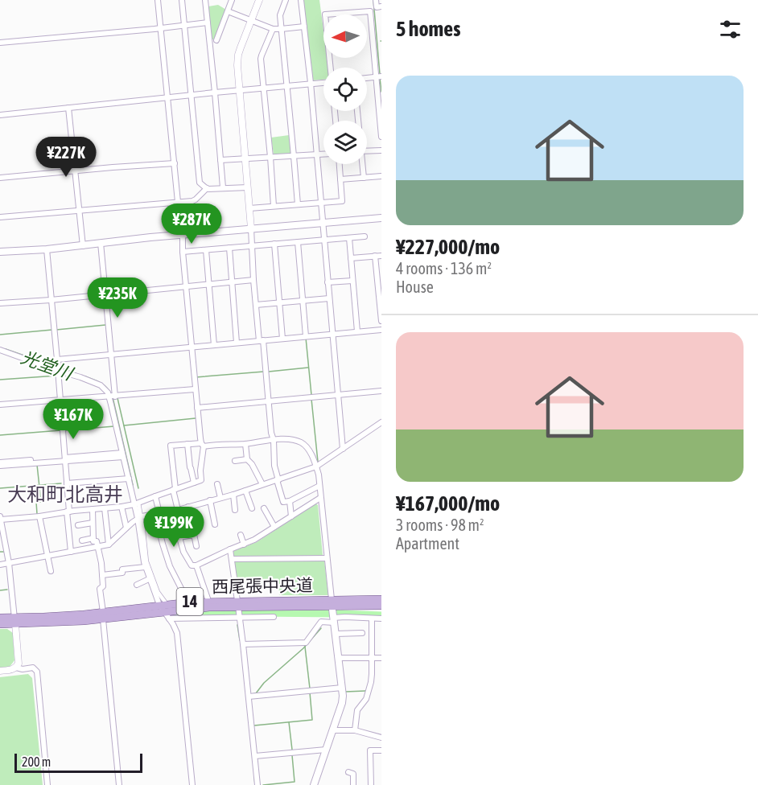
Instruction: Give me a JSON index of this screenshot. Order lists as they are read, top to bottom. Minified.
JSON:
{"streets":{"main road":["西尾張中央道","14"]},"districts":["大和町北高井"],"water":["光堂川"],"scale_bar":"200 m","north":"left","page":{"heading":"5 homes","list":[{"name":"¥227,000/mo","note":"4 rooms · 136 m² · House"},{"name":"¥167,000/mo","note":"3 rooms · 98 m² · Apartment"}],"price":["¥227K","¥287K","¥235K","¥167K","¥199K"],"scale":"200 m"}}
